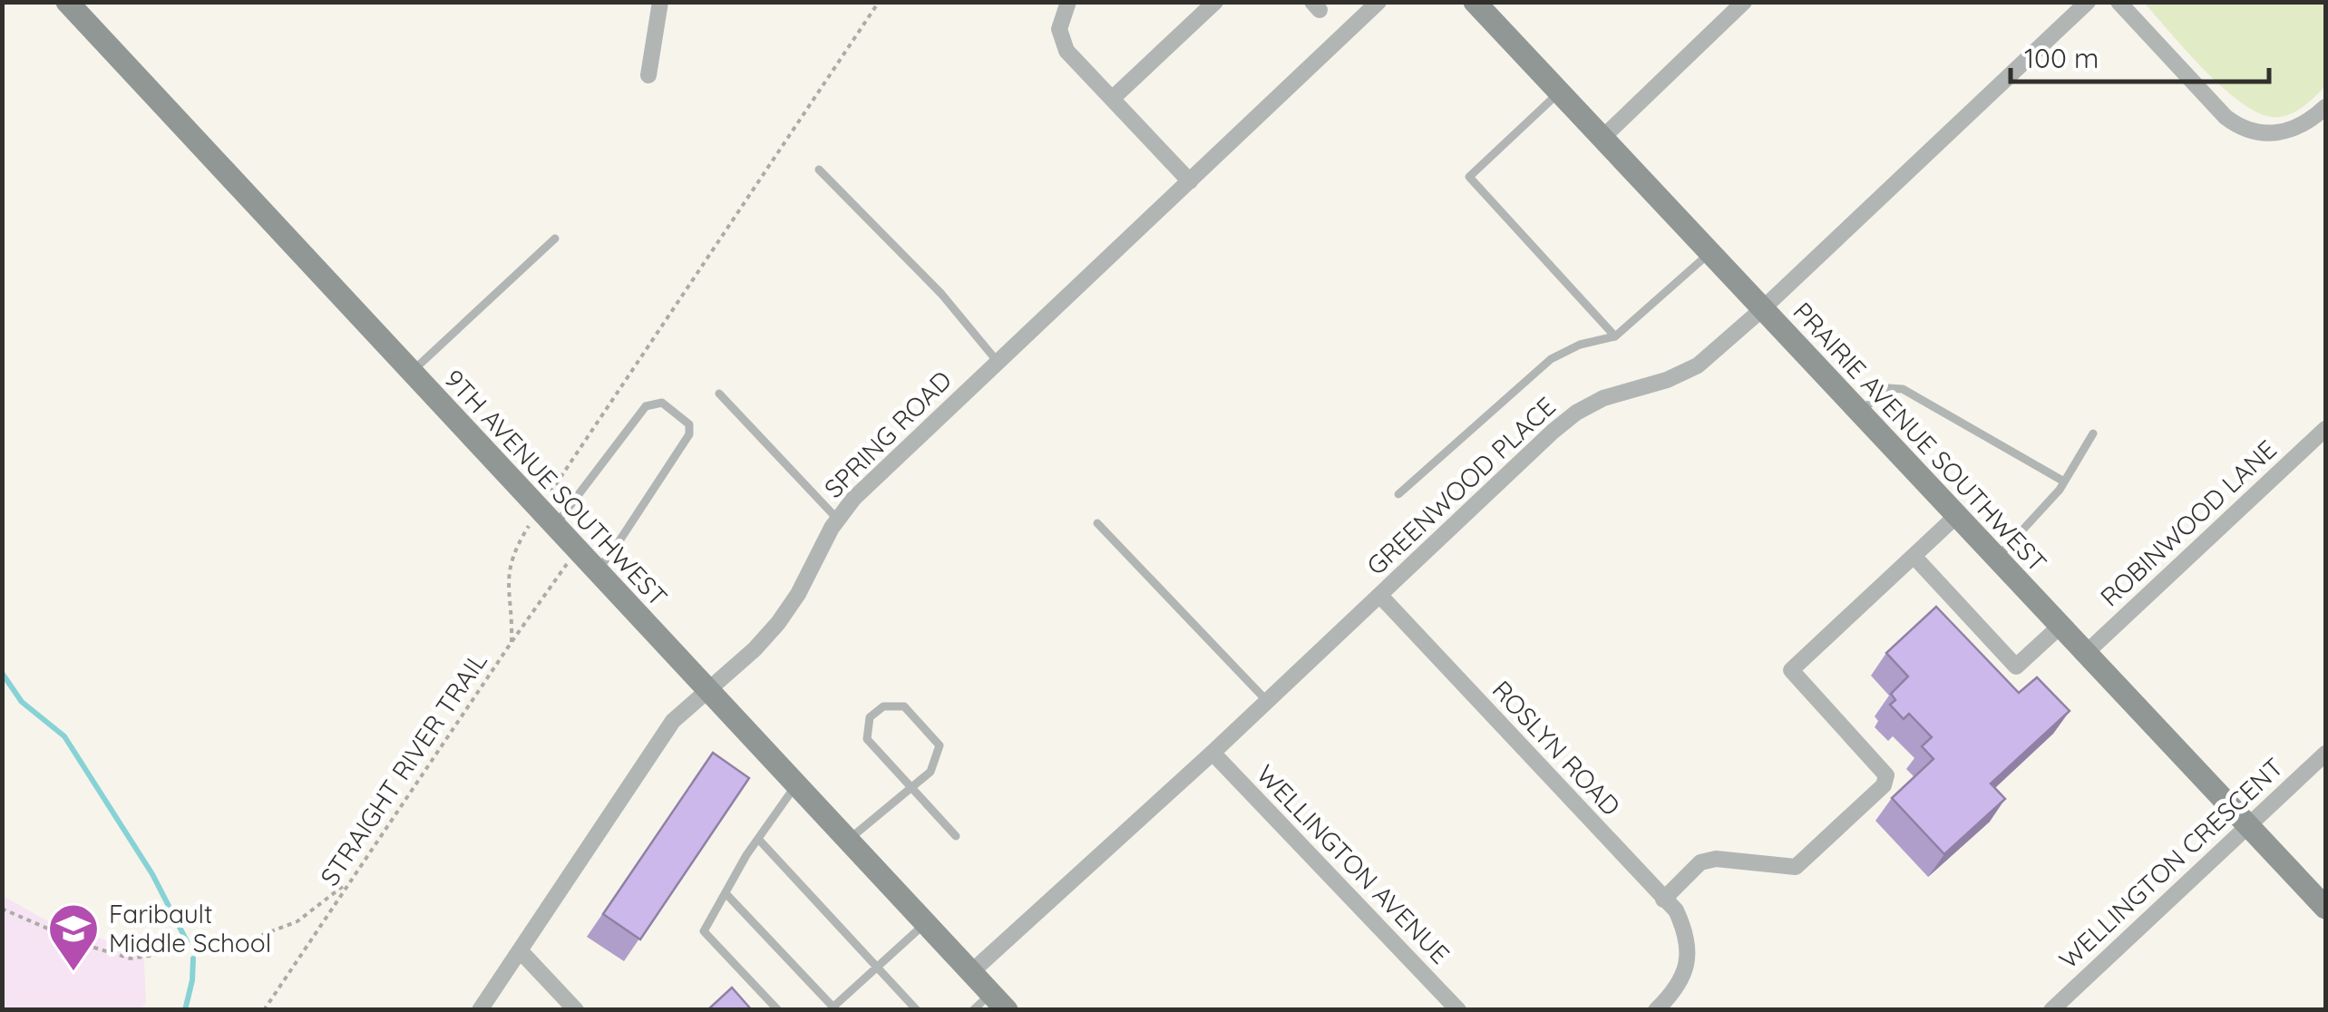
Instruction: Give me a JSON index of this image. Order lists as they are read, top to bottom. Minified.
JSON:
{"streets":{"street":["SPRING ROAD","PRAIRIE AVENUE SOUTHWEST","GREENWOOD PLACE","9TH AVENUE SOUTHWEST","ROBINWOOD LANE","ROSLYN ROAD","WELLINGTON CRESCENT","WELLINGTON AVENUE"],"path":["STRAIGHT RIVER TRAIL"]},"crossings":[["SPRING ROAD","9TH AVENUE SOUTHWEST"],["PRAIRIE AVENUE SOUTHWEST","GREENWOOD PLACE"],["PRAIRIE AVENUE SOUTHWEST","ROBINWOOD LANE"],["PRAIRIE AVENUE SOUTHWEST","WELLINGTON CRESCENT"],["GREENWOOD PLACE","9TH AVENUE SOUTHWEST"],["GREENWOOD PLACE","ROSLYN ROAD"],["GREENWOOD PLACE","WELLINGTON AVENUE"],["9TH AVENUE SOUTHWEST","STRAIGHT RIVER TRAIL"]],"places":{"school or university":["Faribault Middle School"]},"scale_bar":"100 m"}
